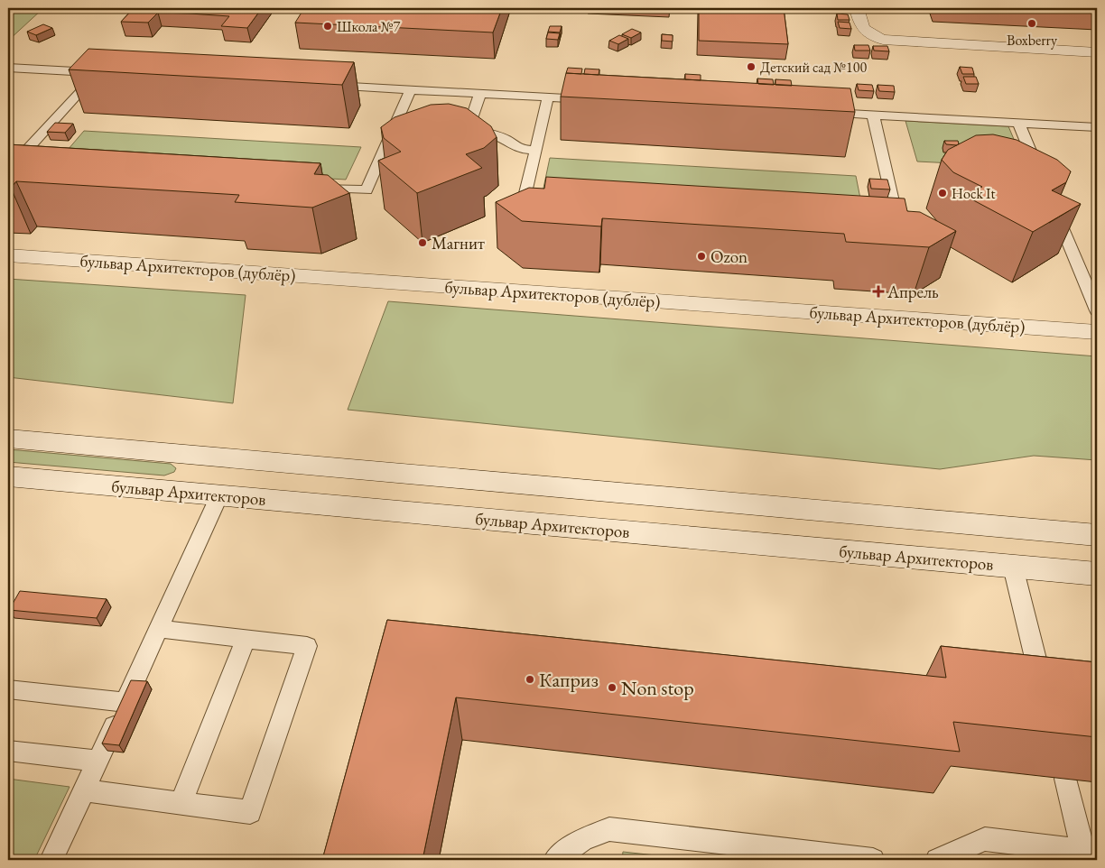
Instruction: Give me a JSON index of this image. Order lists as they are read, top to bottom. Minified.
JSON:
{"streets":{"main road":["бульвар Архитекторов (дублёр)","бульвар Архитекторов"]},"places":{"other":["Boxberry","Школа №7","Детский сад №100","Hock It","Магнит","Ozon","Каприз","Non stop"],"health":["Апрель"]}}
